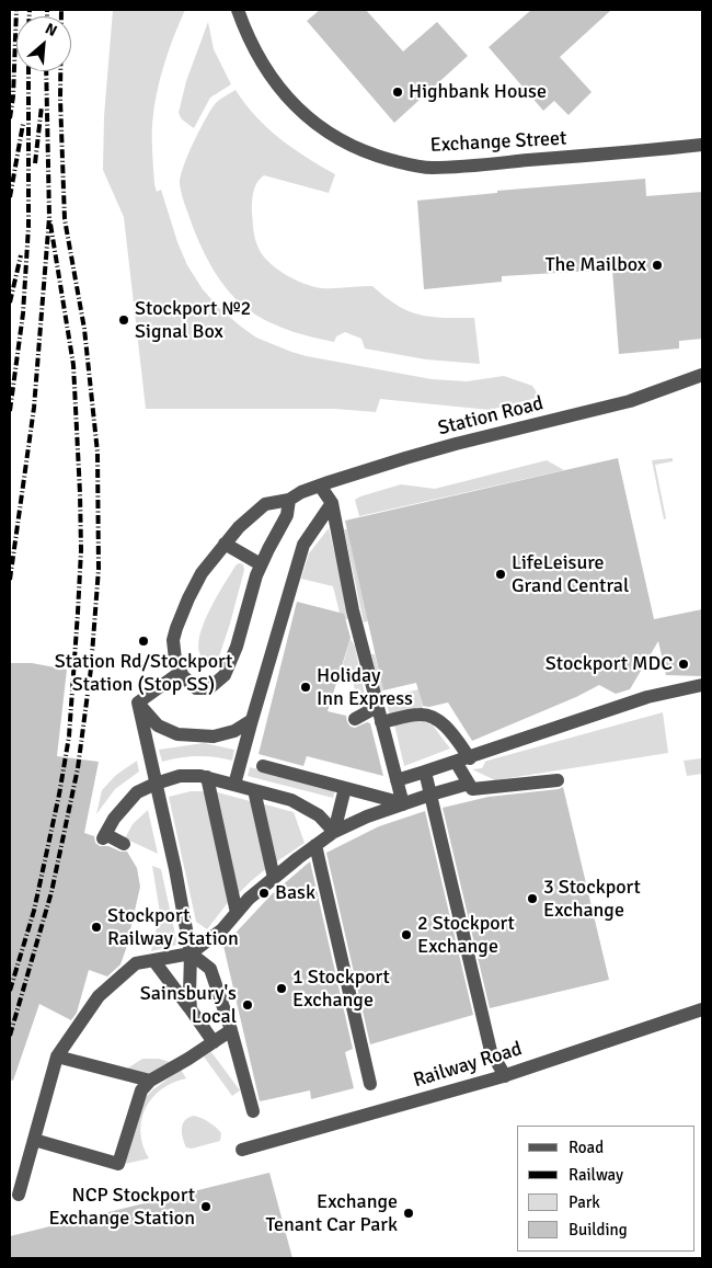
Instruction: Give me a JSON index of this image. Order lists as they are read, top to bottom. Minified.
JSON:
{"streets":{"street":["Exchange Street","Station Road","Railway Road"]},"places":["Highbank House","The Mailbox","Stockport №2 Signal Box","LifeLeisure Grand Central","Station Rd/Stockport Station (Stop SS)","Stockport MDC","Holiday Inn Express","Bask","3 Stockport Exchange","Stockport Railway Station","2 Stockport Exchange","1 Stockport Exchange","Sainsbury's Local","NCP Stockport Exchange Station","Exchange Tenant Car Park"],"legend":["Road","Railway","Park","Building"],"north":"top right"}
